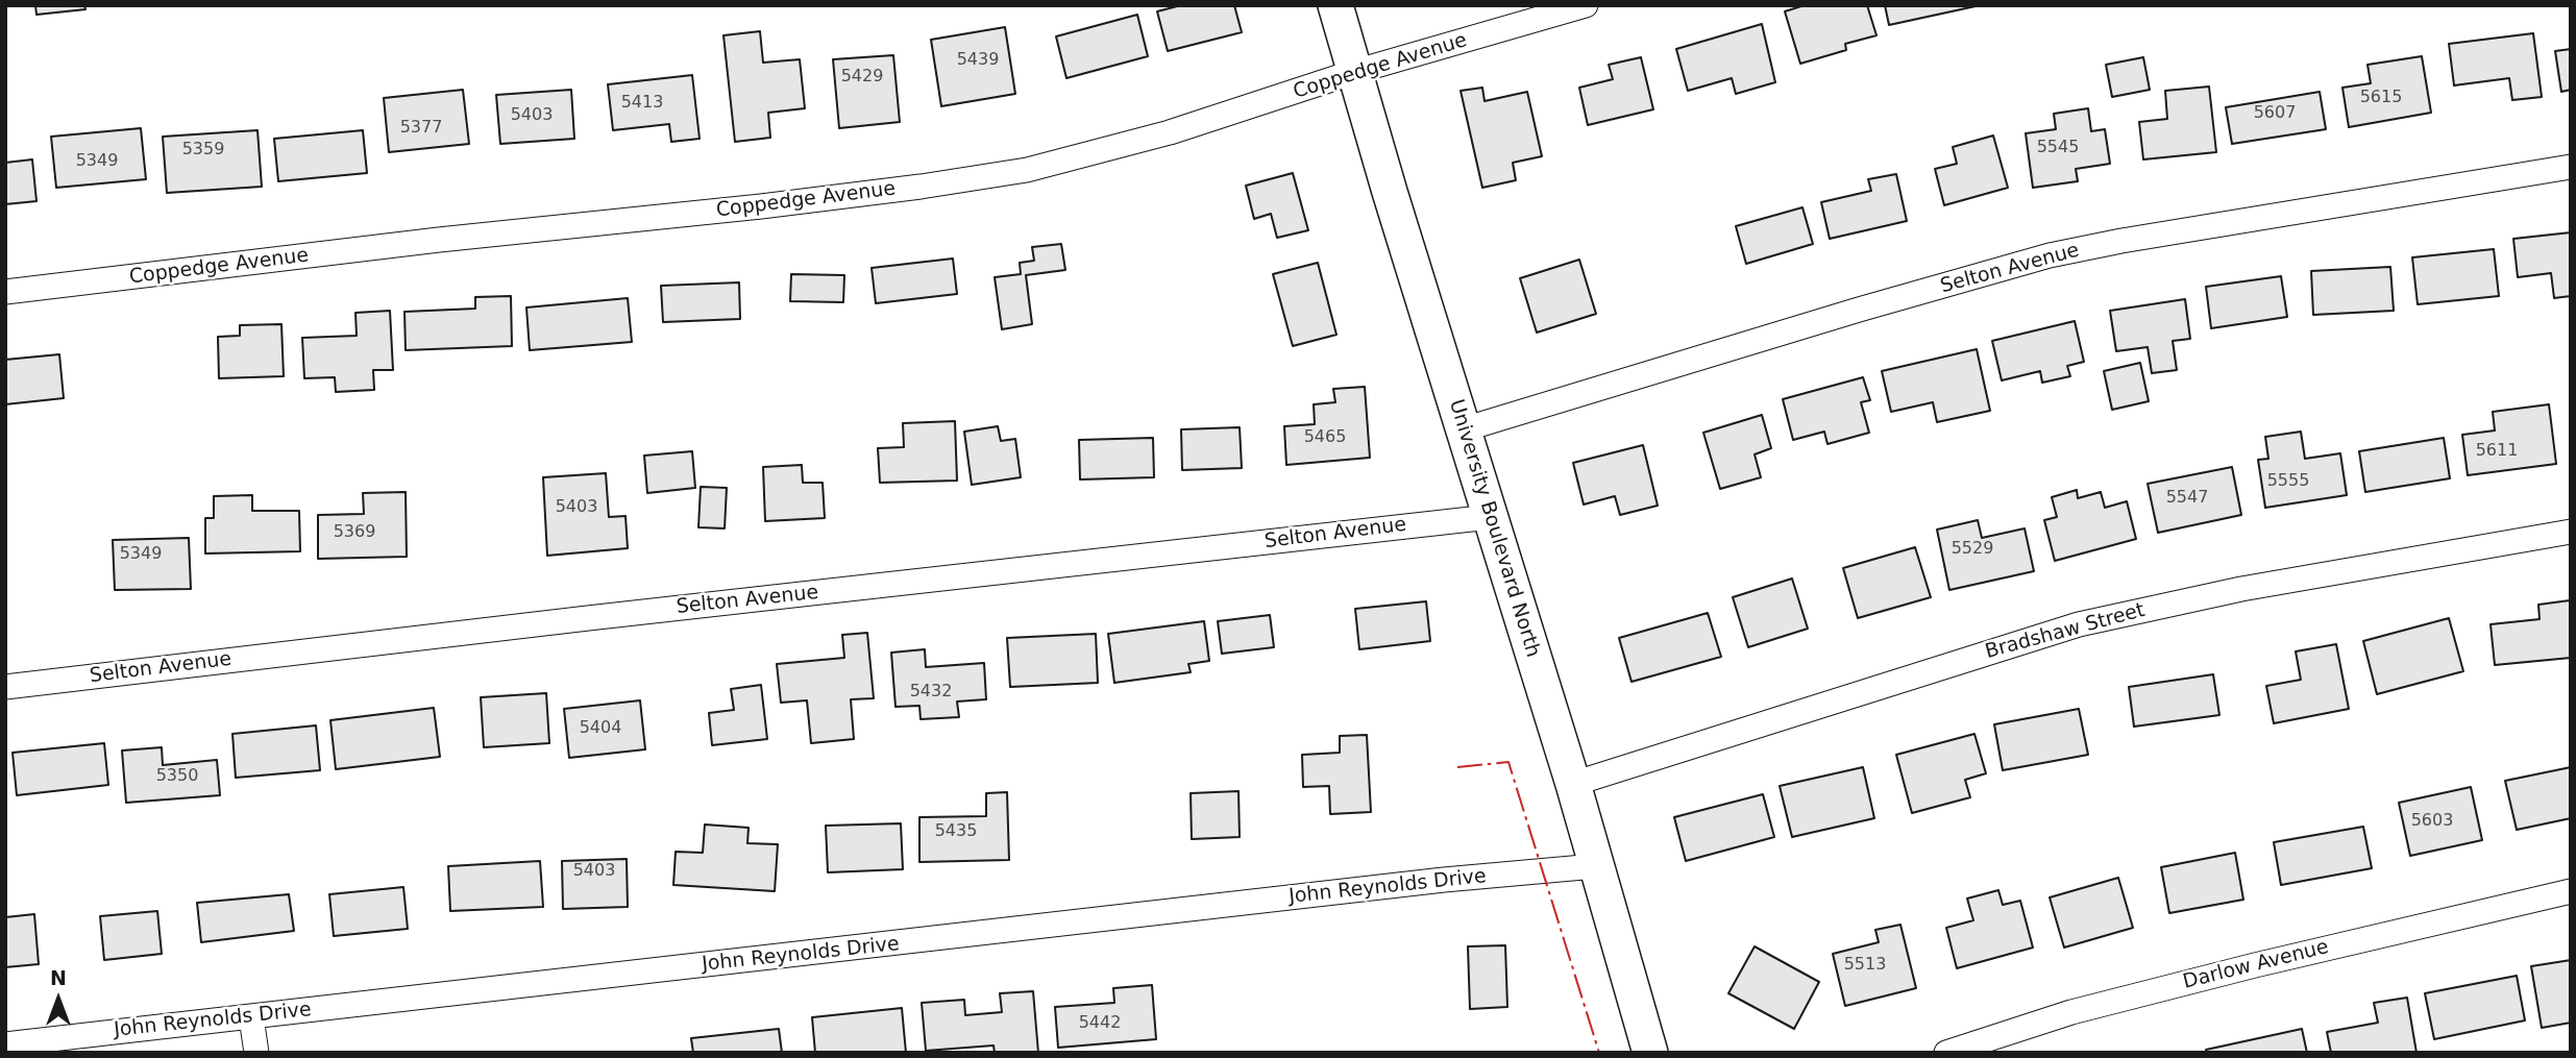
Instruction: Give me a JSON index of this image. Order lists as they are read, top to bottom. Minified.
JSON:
{"streets":{"street":["Coppedge Avenue","Selton Avenue","University Boulevard North","Bradshaw Street","John Reynolds Drive","Darlow Avenue"]},"crossings":[["Coppedge Avenue","University Boulevard North"],["Selton Avenue","University Boulevard North"],["University Boulevard North","Bradshaw Street"],["University Boulevard North","John Reynolds Drive"]],"house_numbers":["5439","5429","5615","5413","5607","5403","5377","5545","5359","5349","5465","5611","5555","5547","5403","5369","5529","5349","5432","5404","5350","5603","5435","5403","5513","5442"],"north":"top"}
